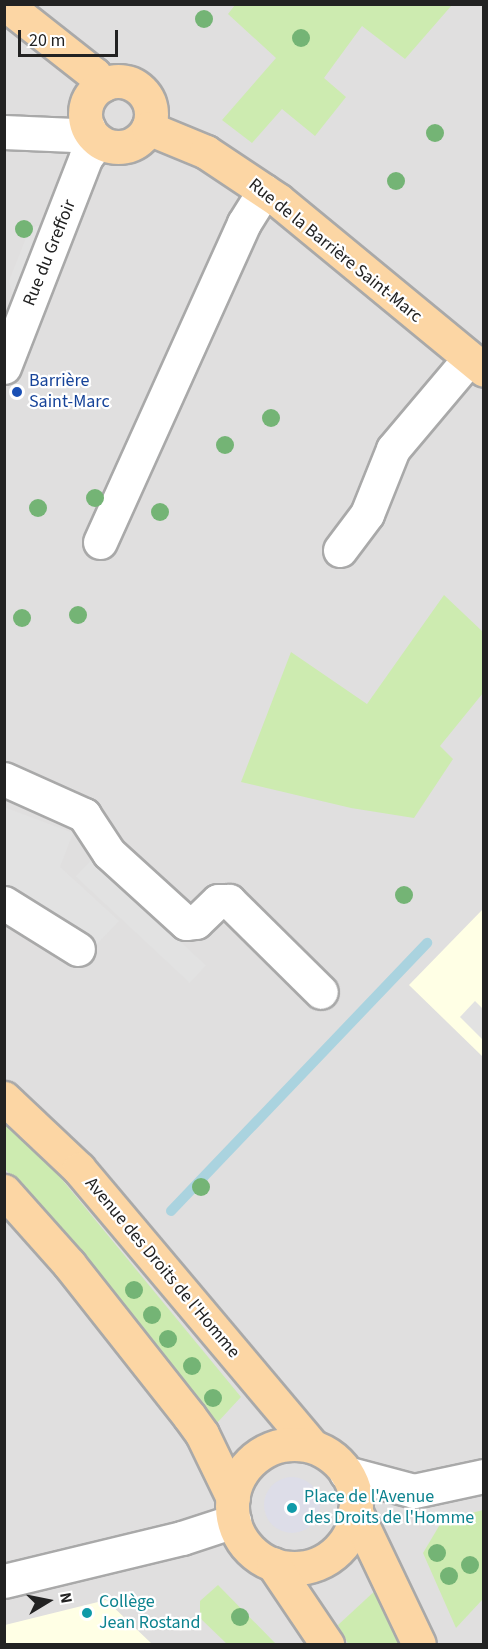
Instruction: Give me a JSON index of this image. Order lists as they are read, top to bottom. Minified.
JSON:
{"streets":{"main road":["Rue de la Barrière Saint-Marc","Avenue des Droits de l'Homme"],"street":["Rue du Greffoir"]},"crossings":[["Rue de la Barrière Saint-Marc","Rue du Greffoir"]],"places":["Barrière Saint-Marc","Place de l'Avenue des Droits de l'Homme","Collège Jean Rostand"],"scale_bar":"20 m","north":"right"}
